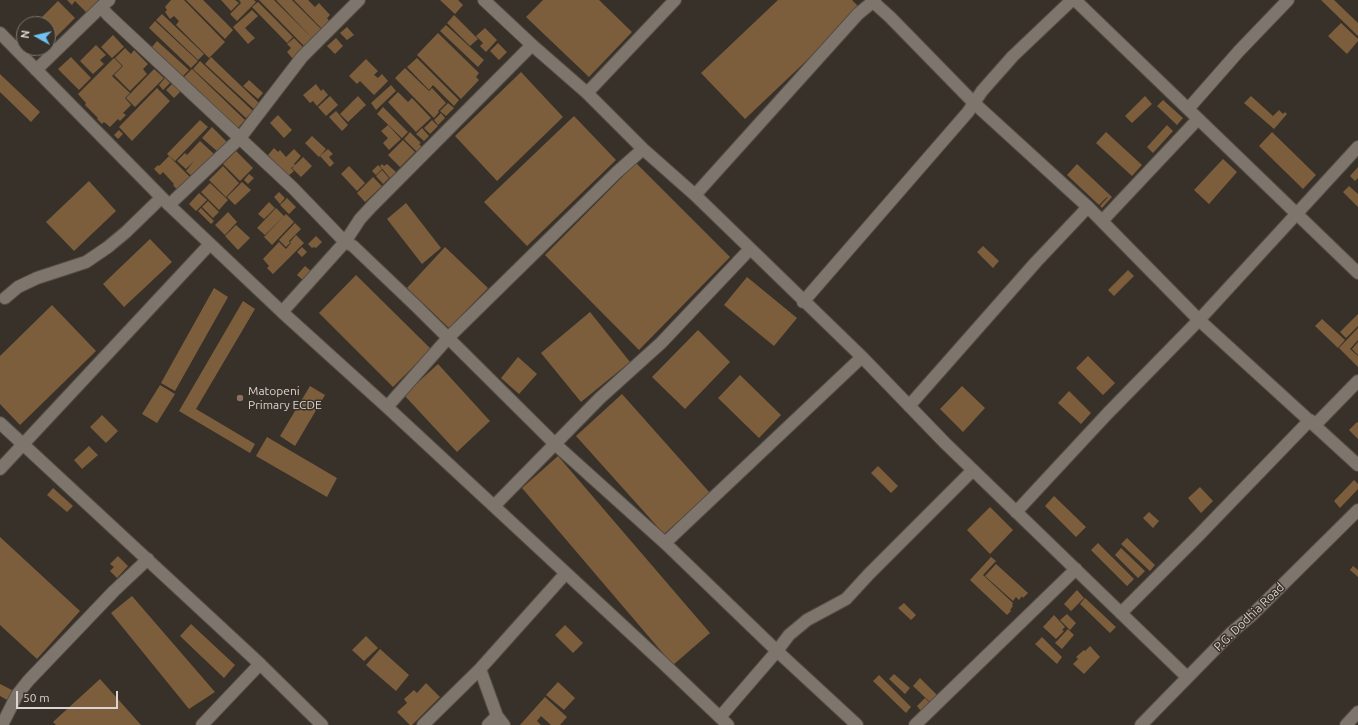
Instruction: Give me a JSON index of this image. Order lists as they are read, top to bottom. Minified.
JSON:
{"streets":{"street":["P.G. Dodhia Road"]},"places":["Matopeni Primary ECDE"],"scale_bar":"50 m","north":"left"}
